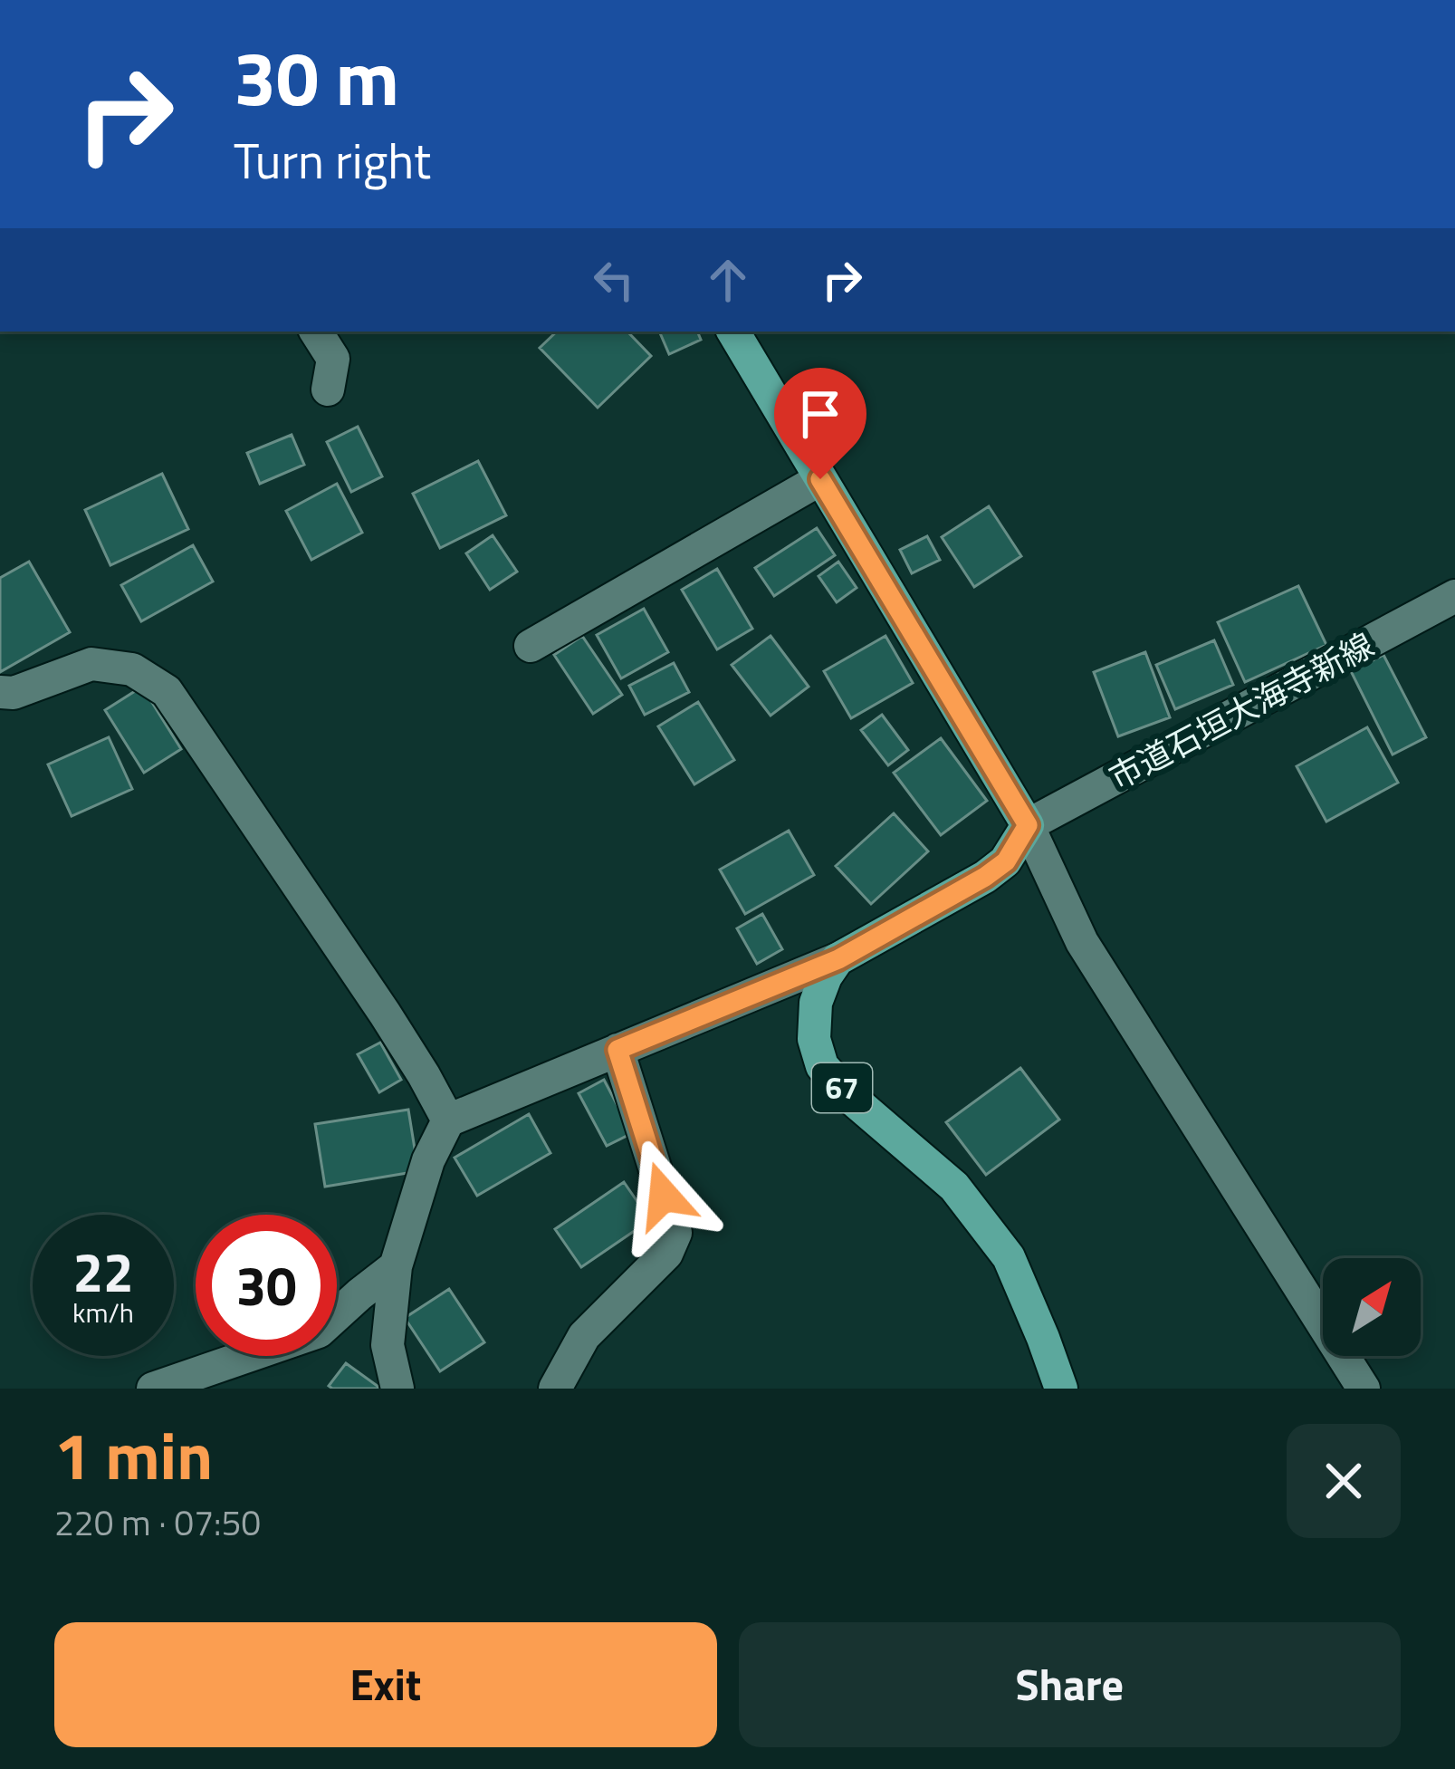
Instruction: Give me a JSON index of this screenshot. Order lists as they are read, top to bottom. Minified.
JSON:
{"streets":{"main road":["67"],"street":["市道石垣大海寺新線"]},"north":"top right","page":{"turn":["30 m","Turn right"],"speed":"22 km/h","limit":"30","heading":["1 min","220 m · 07:50"],"buttons":["Exit","Share"]}}
